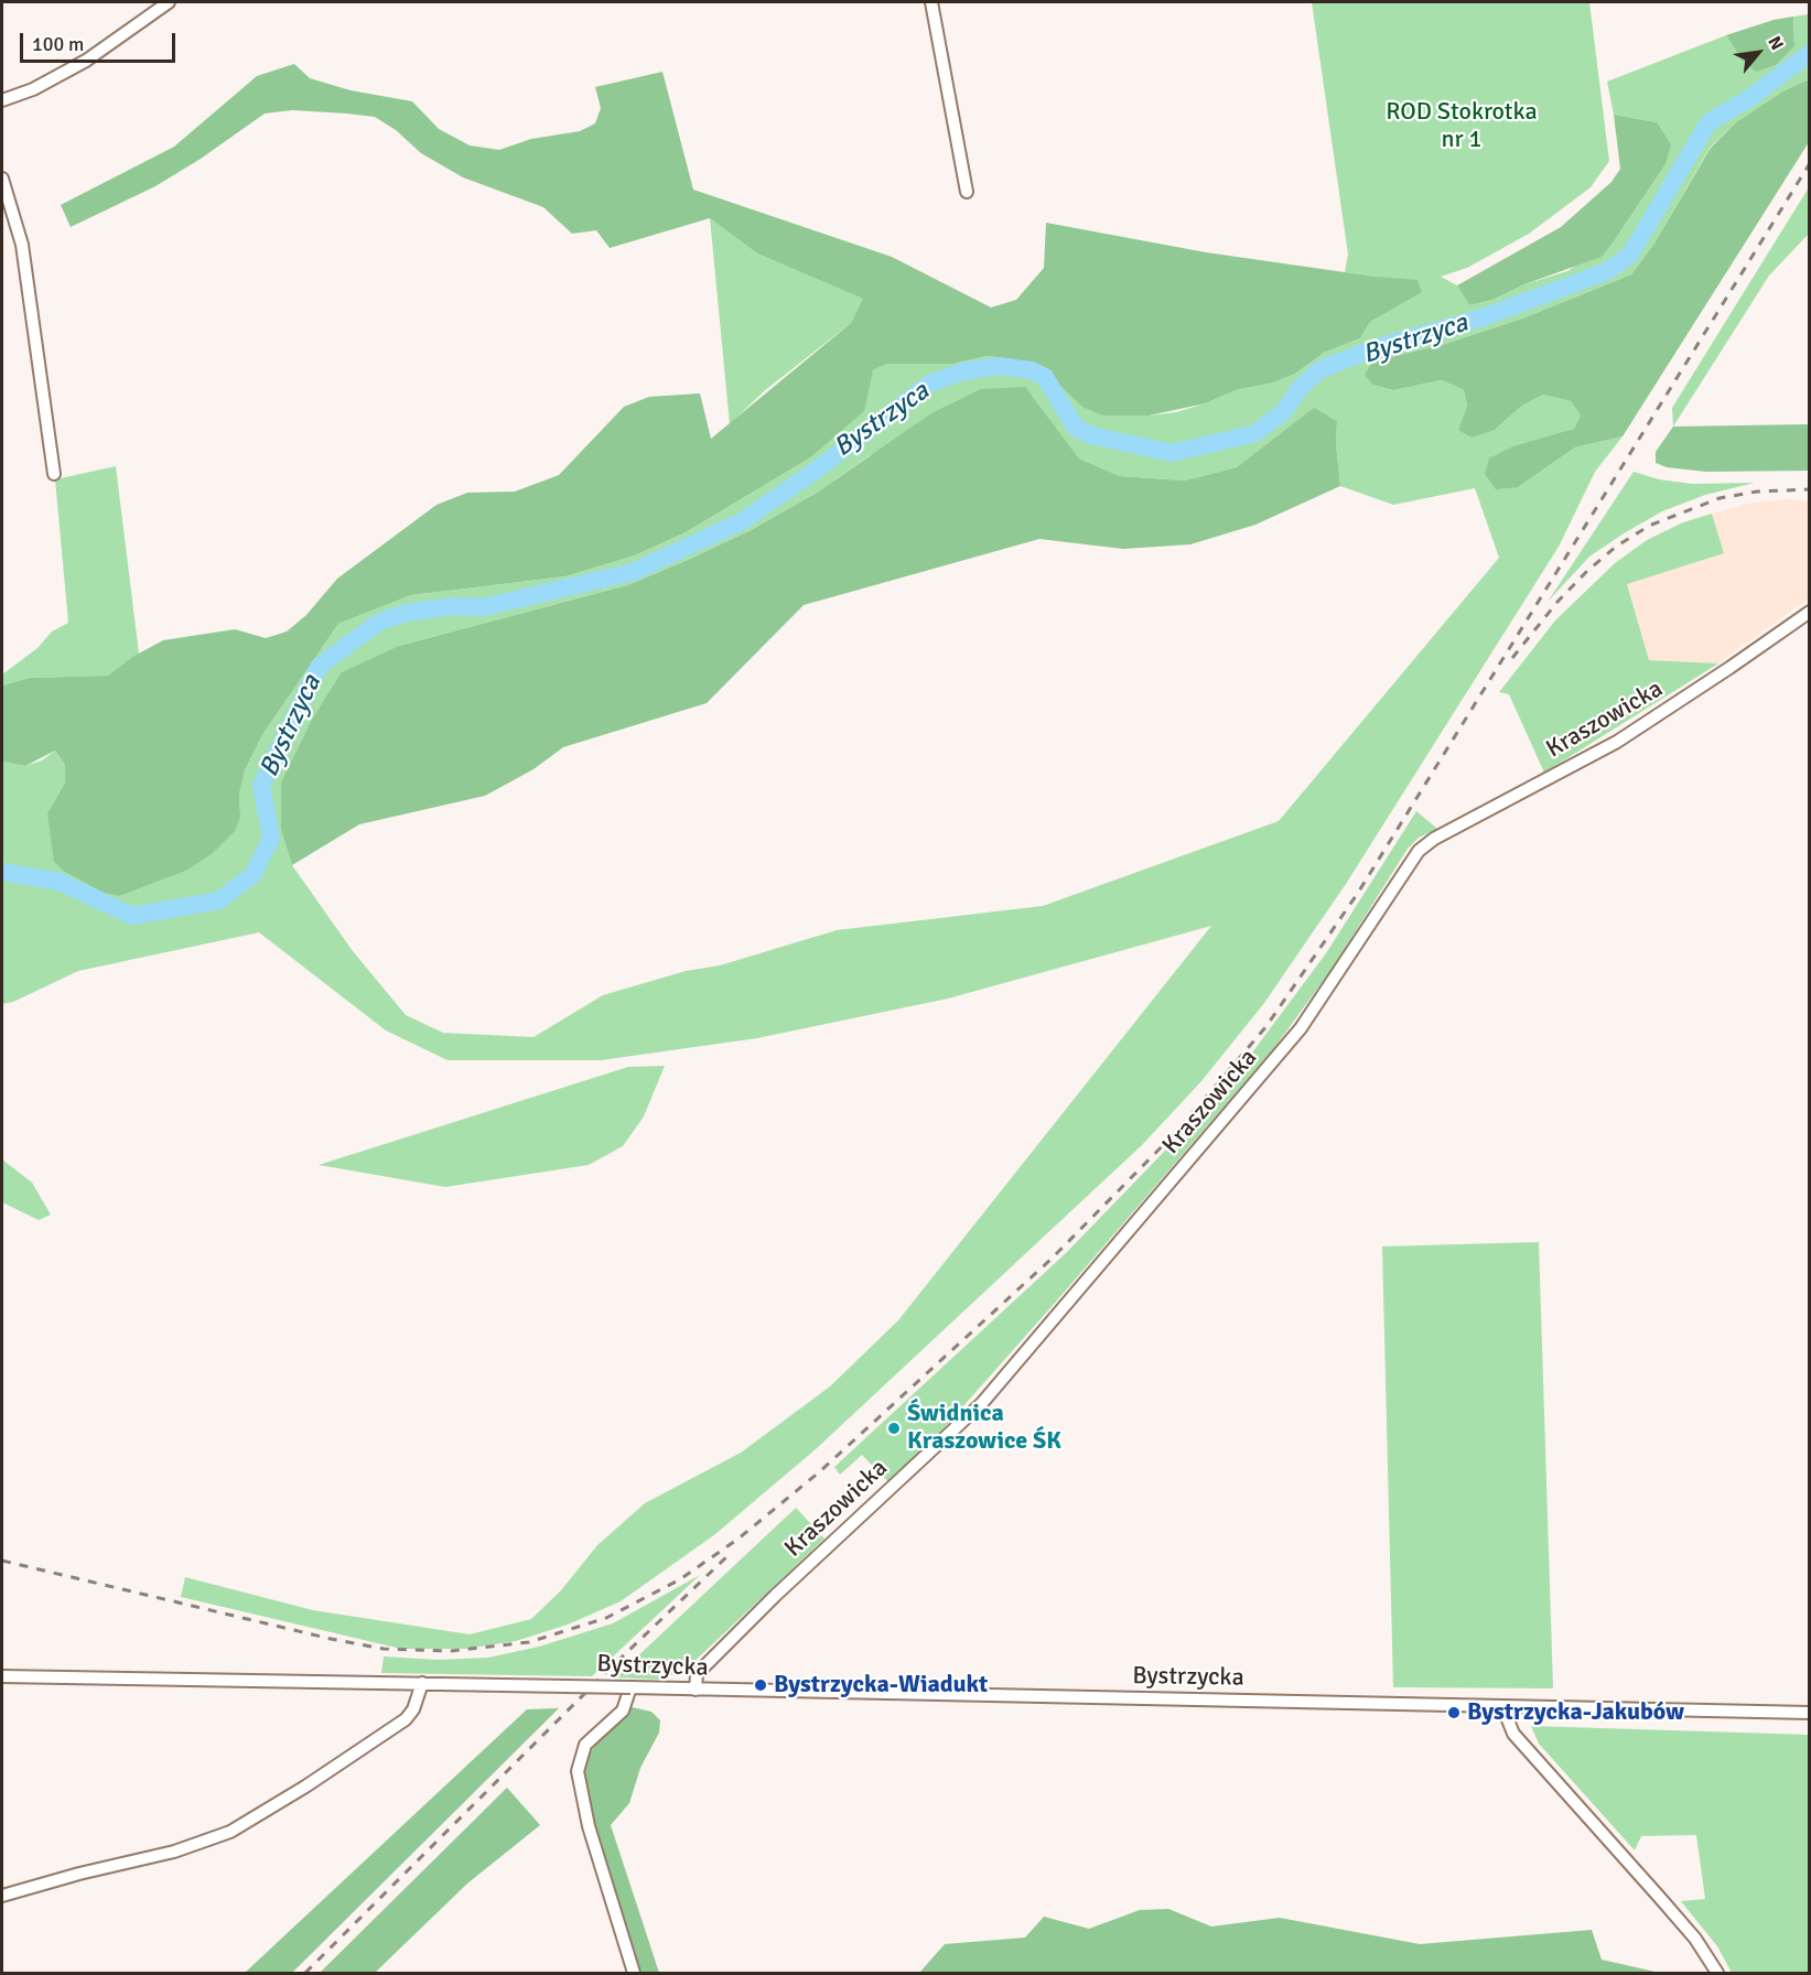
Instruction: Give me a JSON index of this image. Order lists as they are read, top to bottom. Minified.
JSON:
{"streets":{"street":["Kraszowicka","Bystrzycka"]},"crossings":[["Kraszowicka","Bystrzycka"]],"water":["Bystrzyca"],"parks":["ROD Stokrotka nr 1"],"places":["Świdnica Kraszowice ŚK","Bystrzycka-Wiadukt","Bystrzycka-Jakubów"],"scale_bar":"100 m","north":"top right"}
